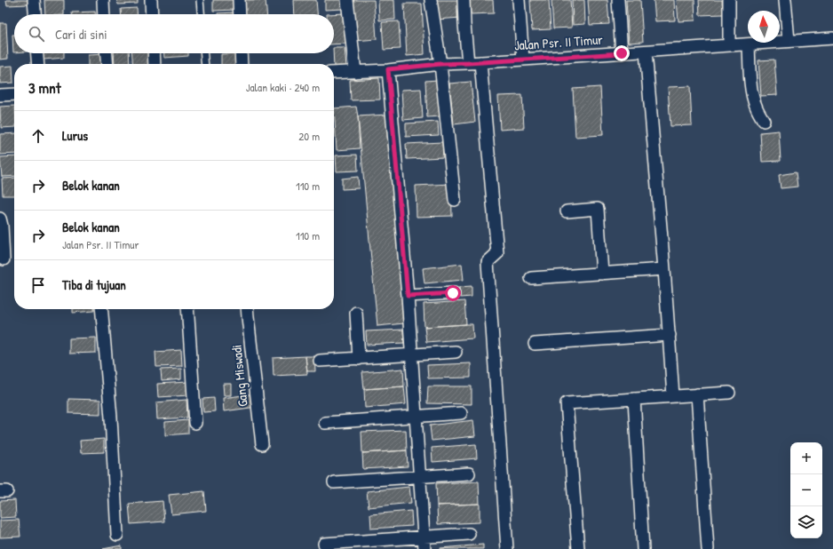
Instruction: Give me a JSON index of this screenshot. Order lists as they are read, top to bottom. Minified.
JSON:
{"streets":{"street":["Jalan Psr. II Timur","Gang Miswadi"]},"north":"top","page":{"search":"Cari di sini","heading":["3 mnt","Jalan kaki · 240 m"],"list":[["Lurus","20 m"],["Belok kanan","110 m"],["Belok kanan","Jalan Psr. II Timur","110 m"],"Tiba di tujuan"],"map_buttons":["+","−"]}}
